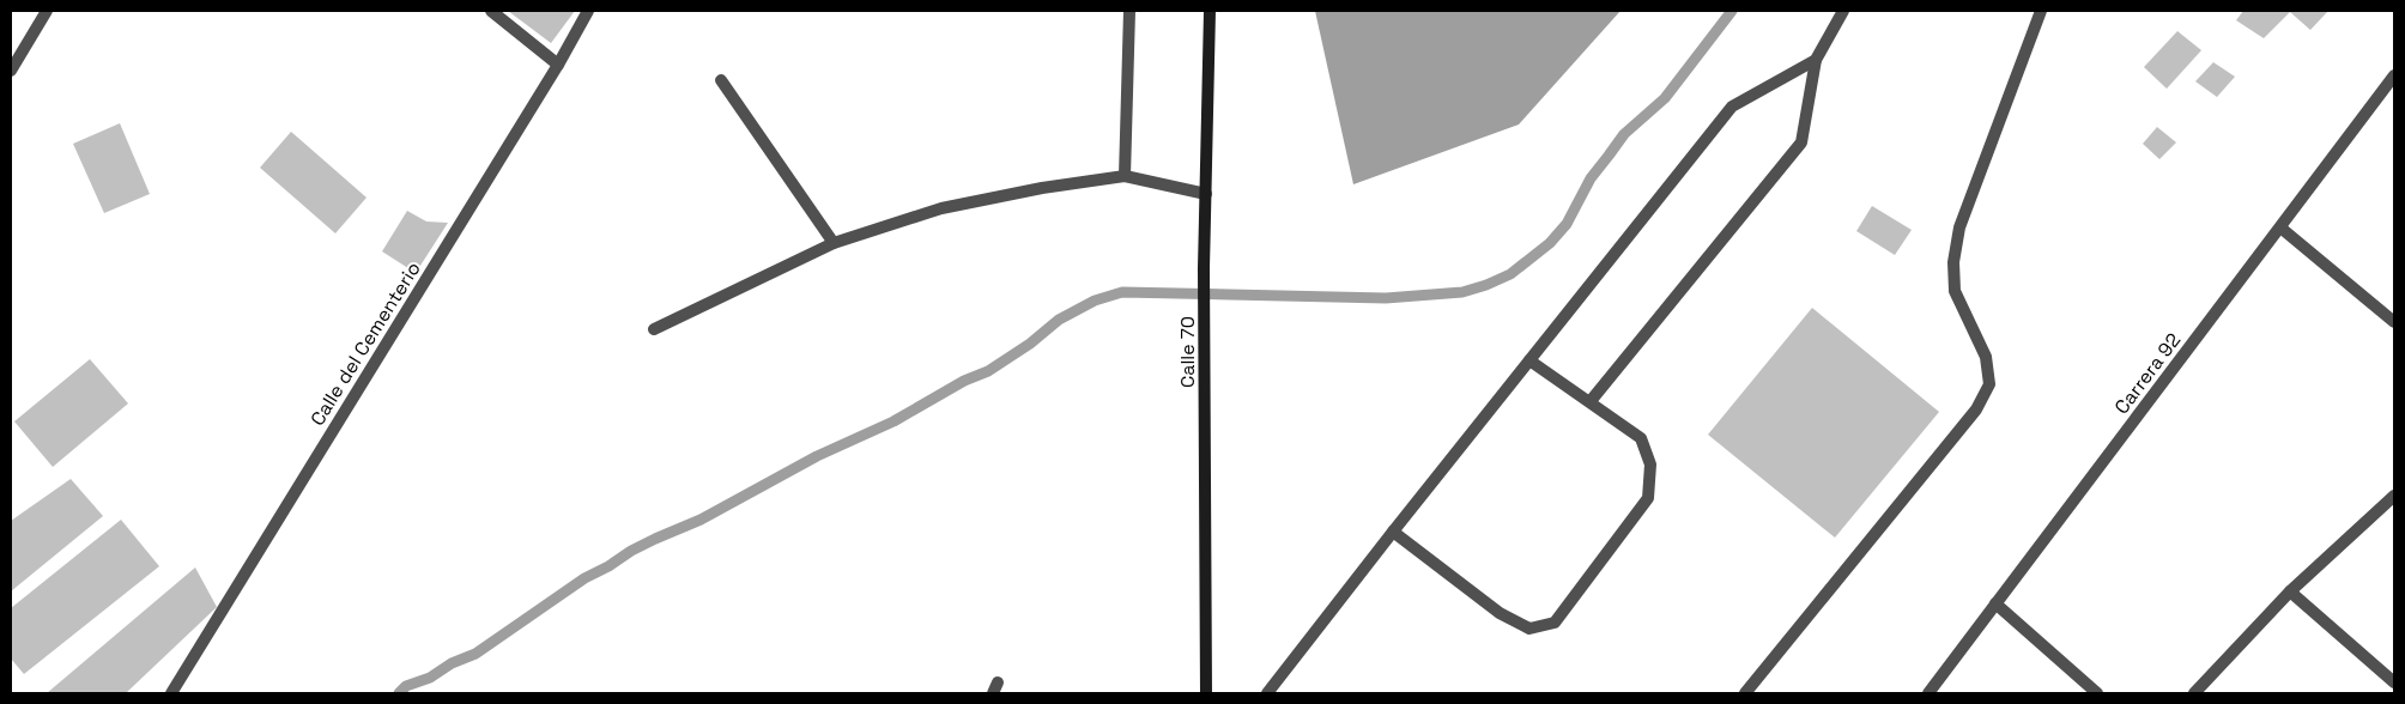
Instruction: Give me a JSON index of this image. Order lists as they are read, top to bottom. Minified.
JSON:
{"streets":{"street":["Calle del Cementerio","Calle 70","Carrera 92"]}}
